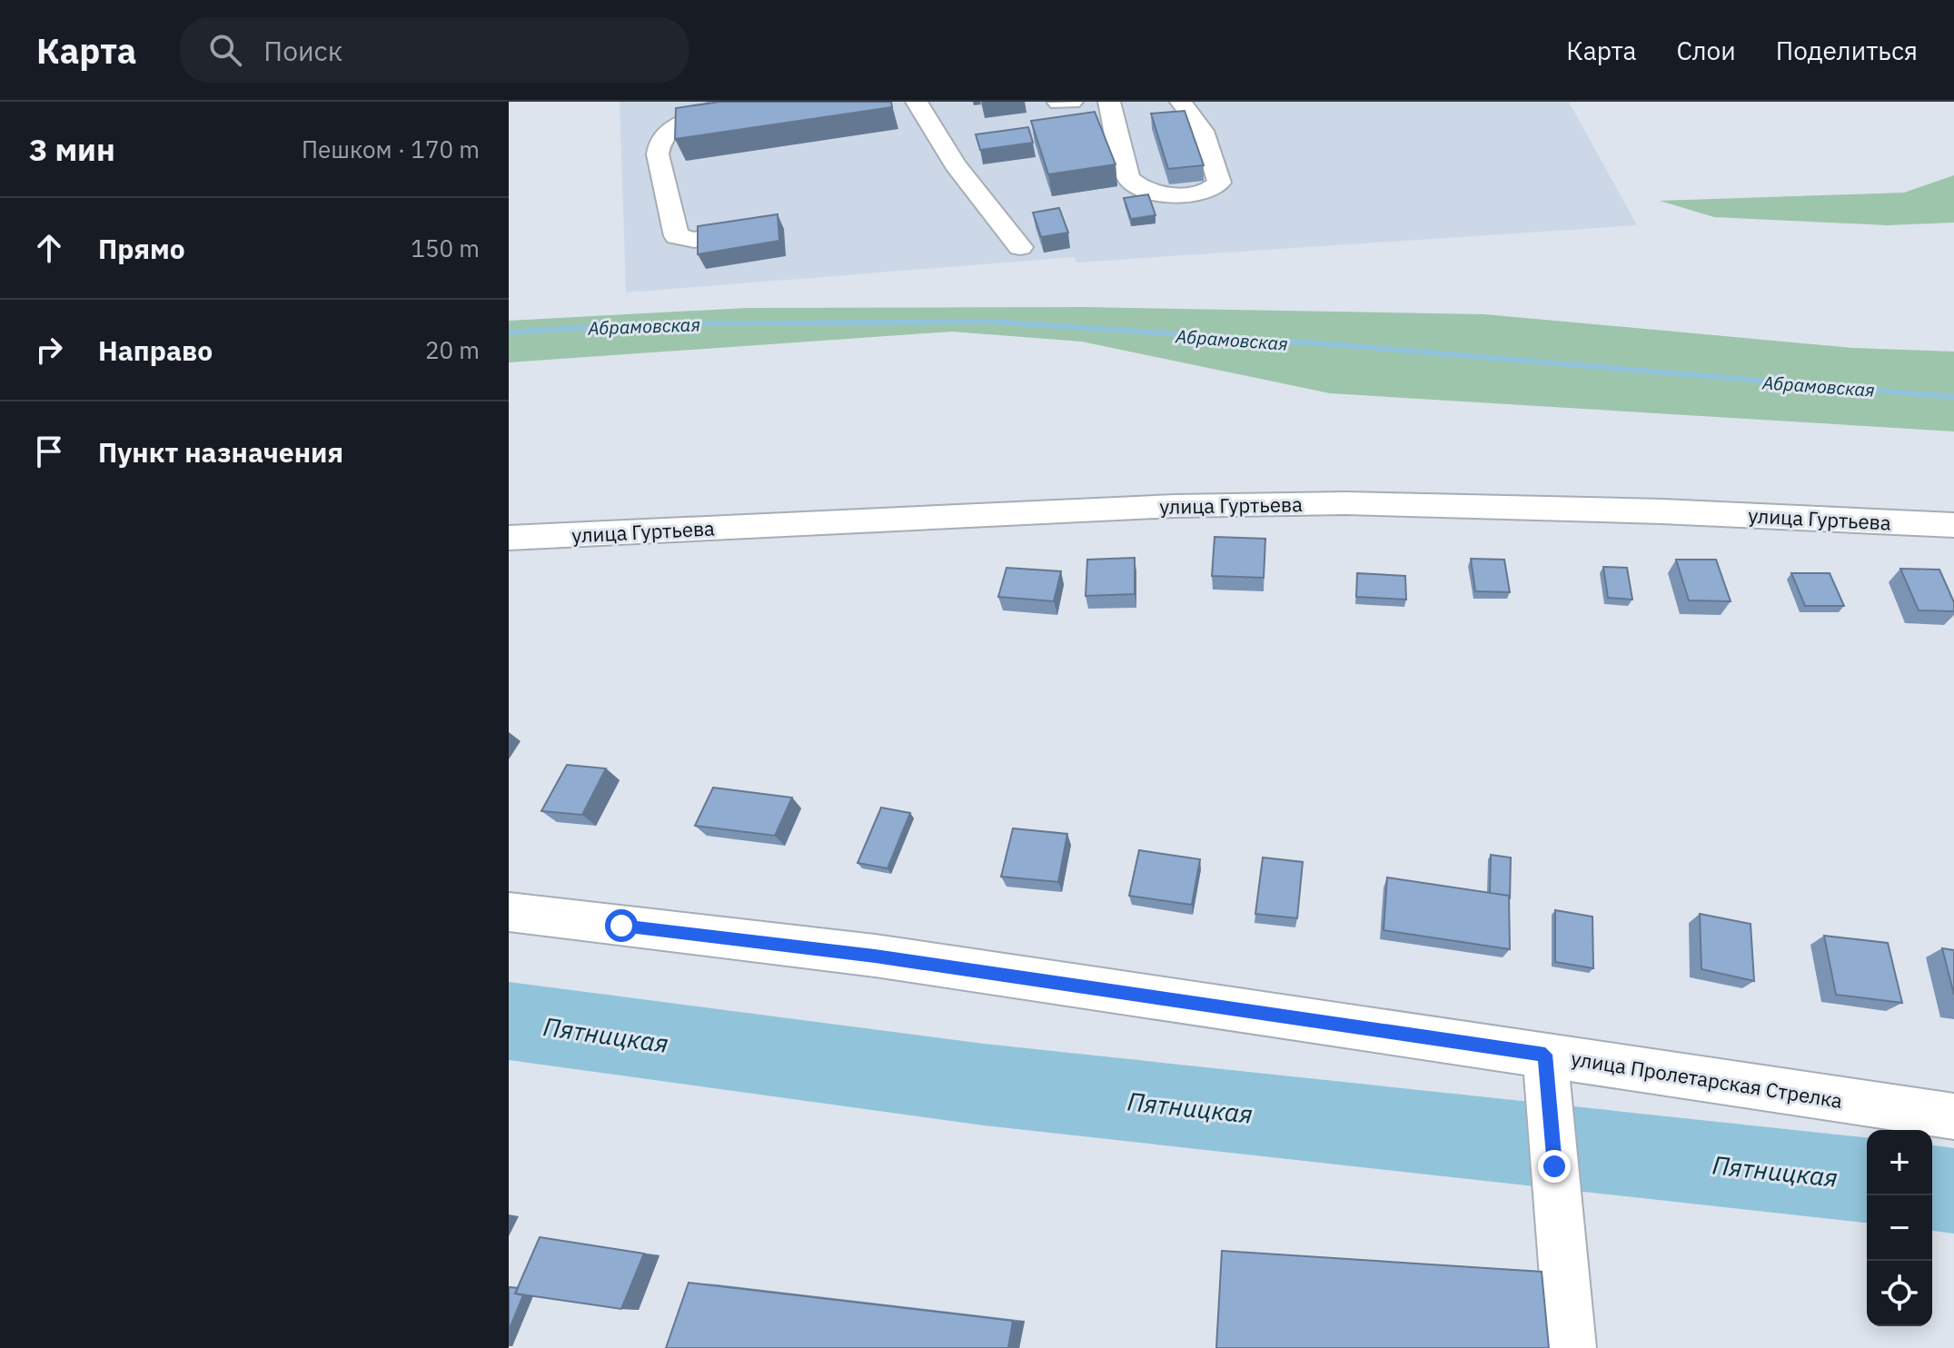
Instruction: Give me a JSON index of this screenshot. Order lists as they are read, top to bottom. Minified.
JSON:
{"streets":{"street":["улица Гуртьева","улица Пролетарская Стрелка"]},"water":["Абрамовская","Пятницкая"],"page":{"header":"Карта","search":"Поиск","nav":["Карта","Слои","Поделиться"],"heading":["3 мин","Пешком · 170 m"],"list":[["Прямо","150 m"],["Направо","20 m"],"Пункт назначения"],"map_buttons":["+","−"]}}
